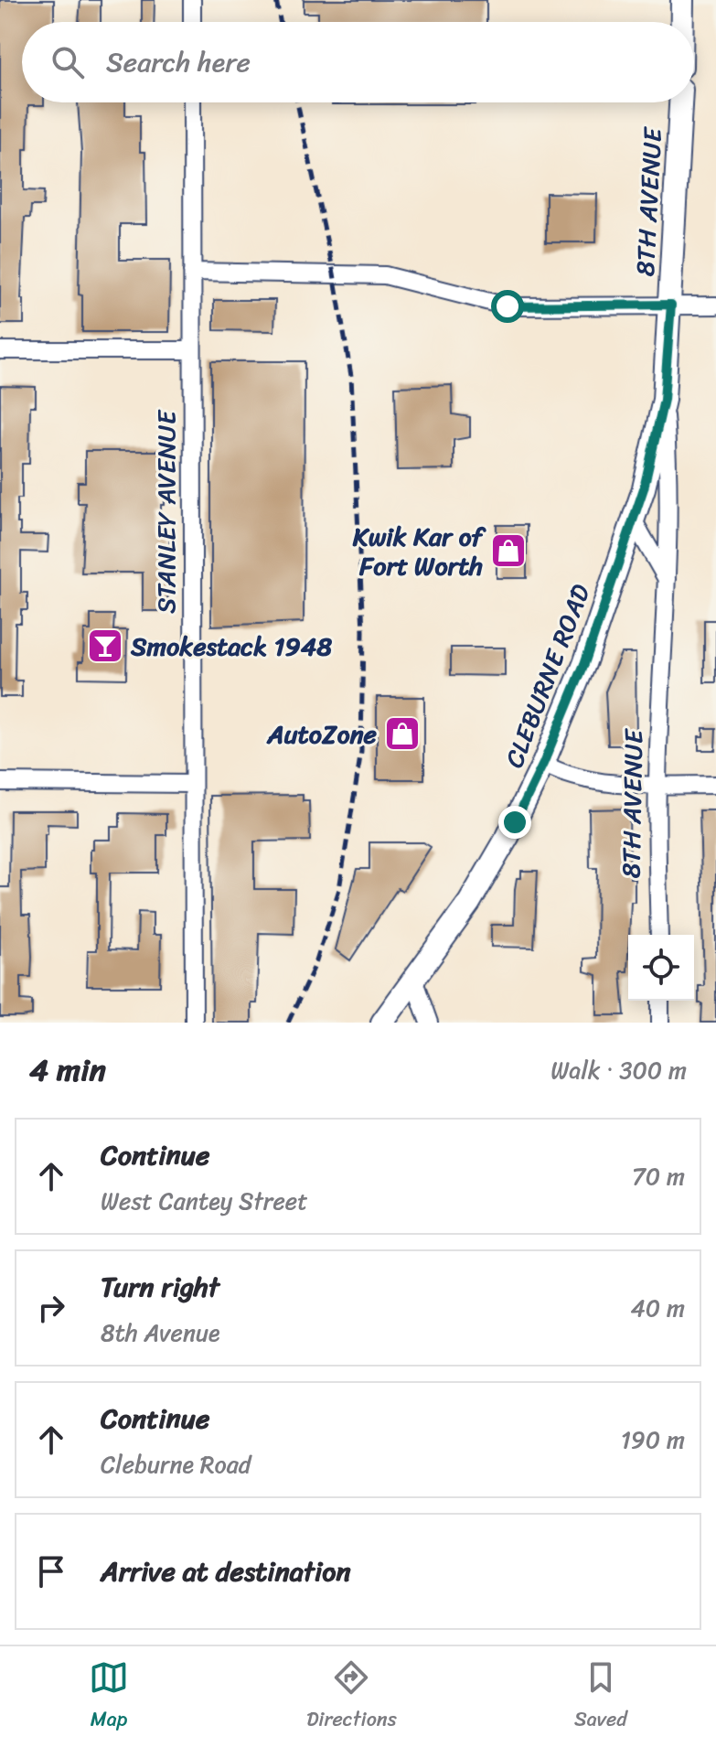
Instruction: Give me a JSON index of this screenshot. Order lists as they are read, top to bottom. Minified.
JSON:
{"streets":{"main road":["8TH AVENUE","CLEBURNE ROAD"],"street":["STANLEY AVENUE"]},"crossings":[["8TH AVENUE","CLEBURNE ROAD"]],"places":{"shop":["Kwik Kar of Fort Worth","AutoZone"],"bar":["Smokestack 1948"]},"page":{"search":"Search here","heading":["4 min","Walk · 300 m"],"list":[["Continue","West Cantey Street","70 m"],["Turn right","8th Avenue","40 m"],["Continue","Cleburne Road","190 m"],"Arrive at destination"],"nav":["Map","Directions","Saved"]}}
